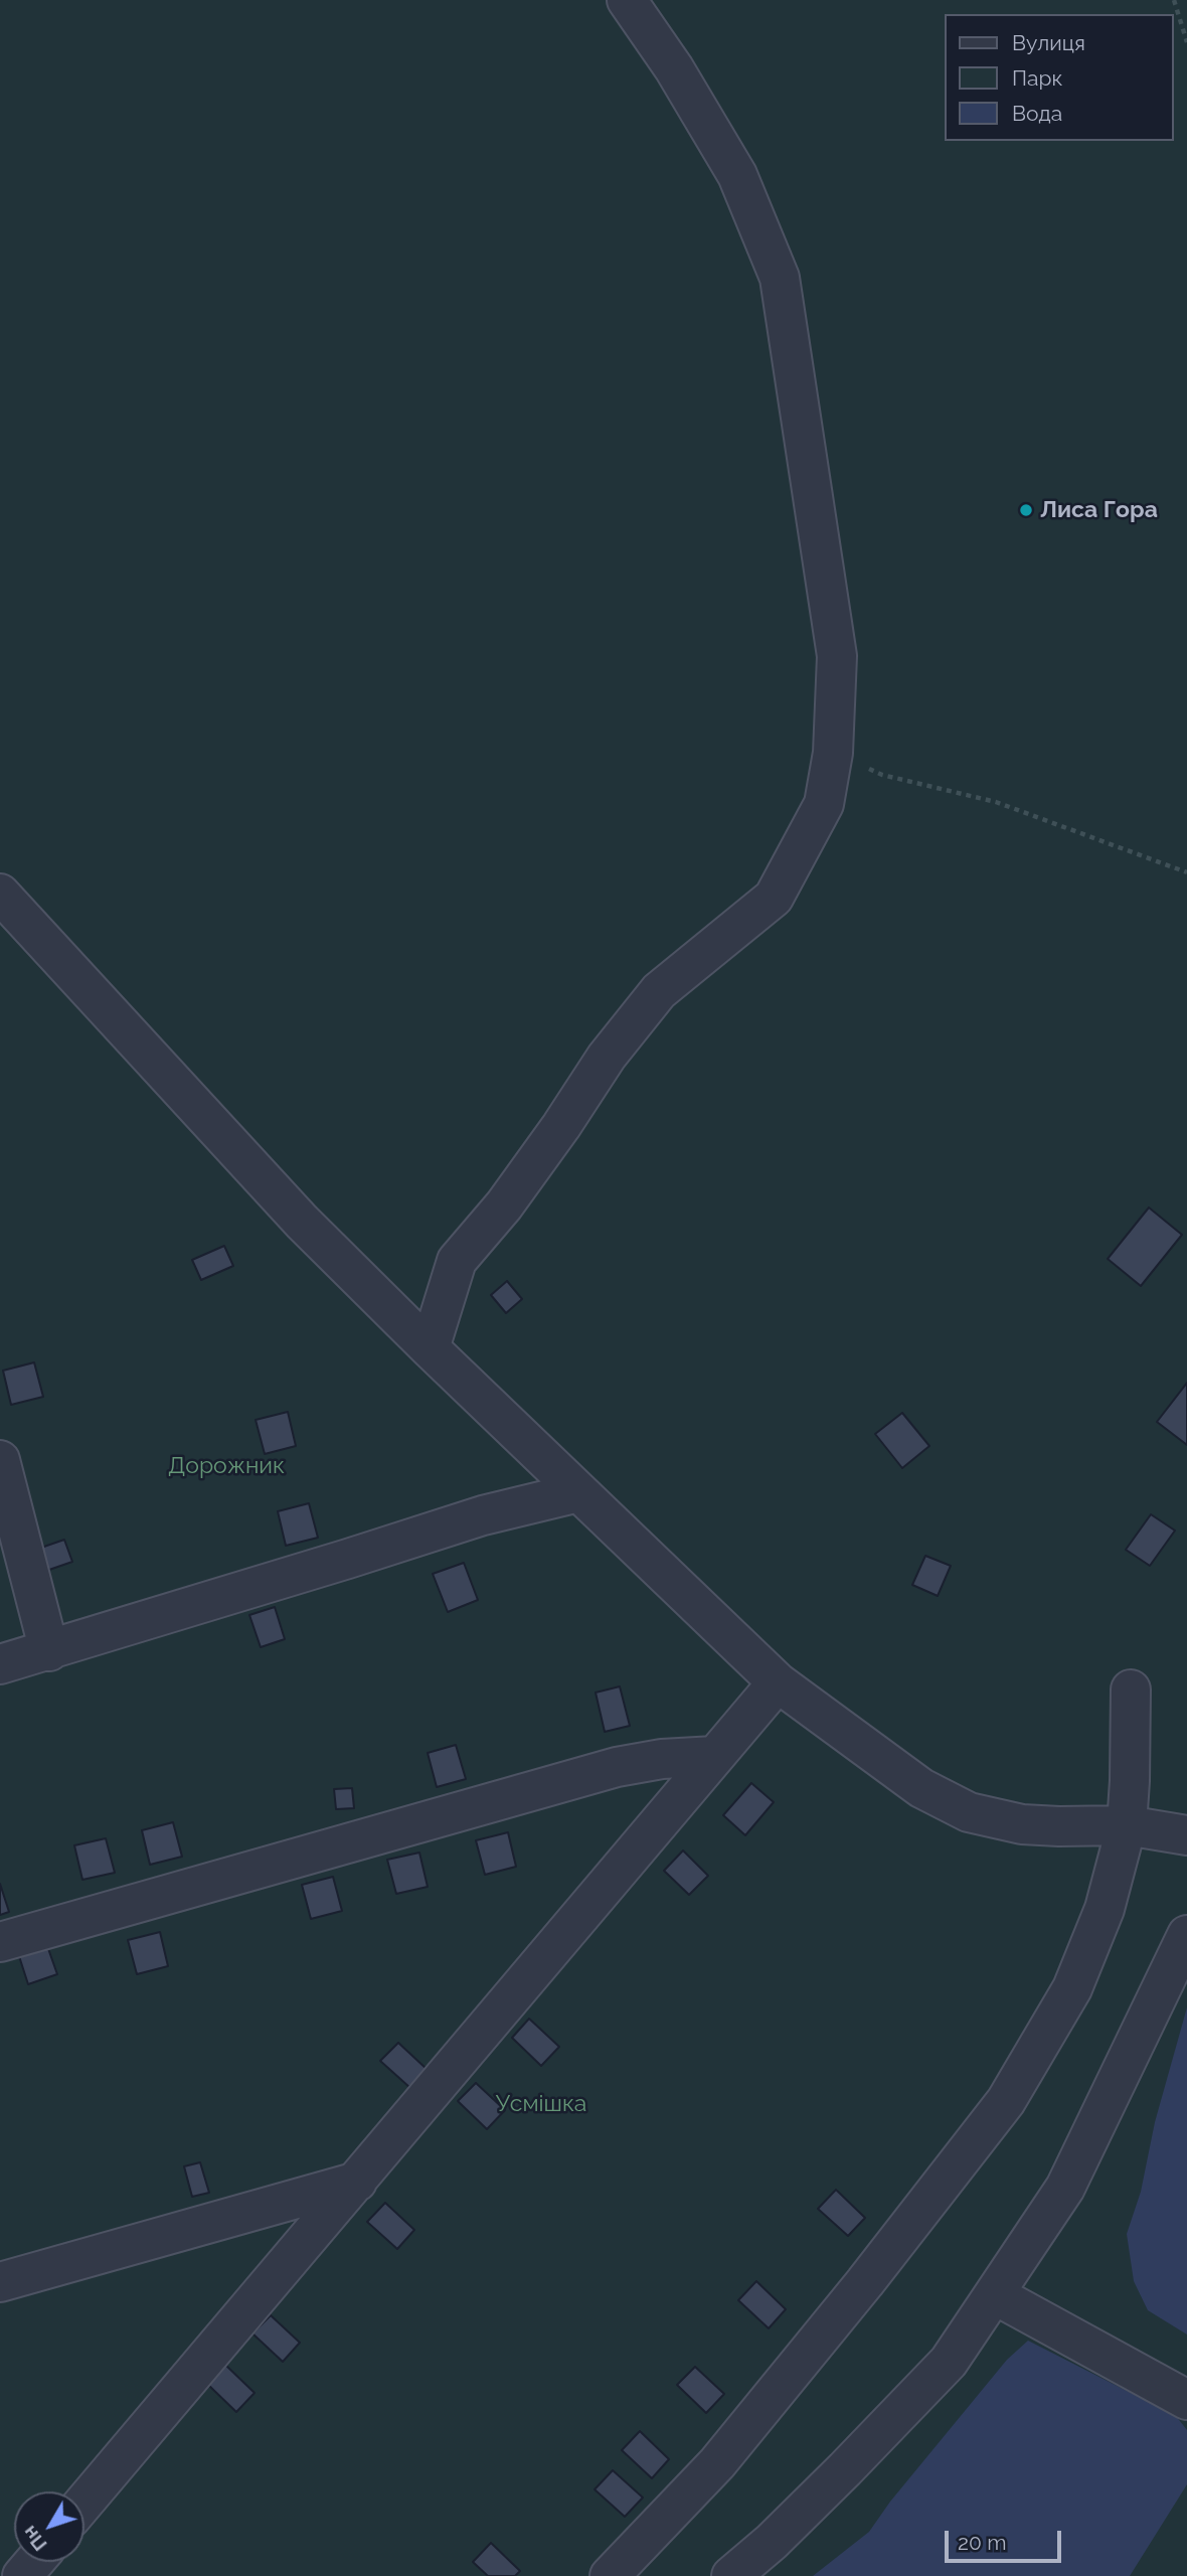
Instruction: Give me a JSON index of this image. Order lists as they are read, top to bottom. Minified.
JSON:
{"parks":["Дорожник","Усмішка"],"places":["Лиса Гора"],"legend":["Вулиця","Парк","Вода"],"scale_bar":"20 m","north":"bottom left"}
